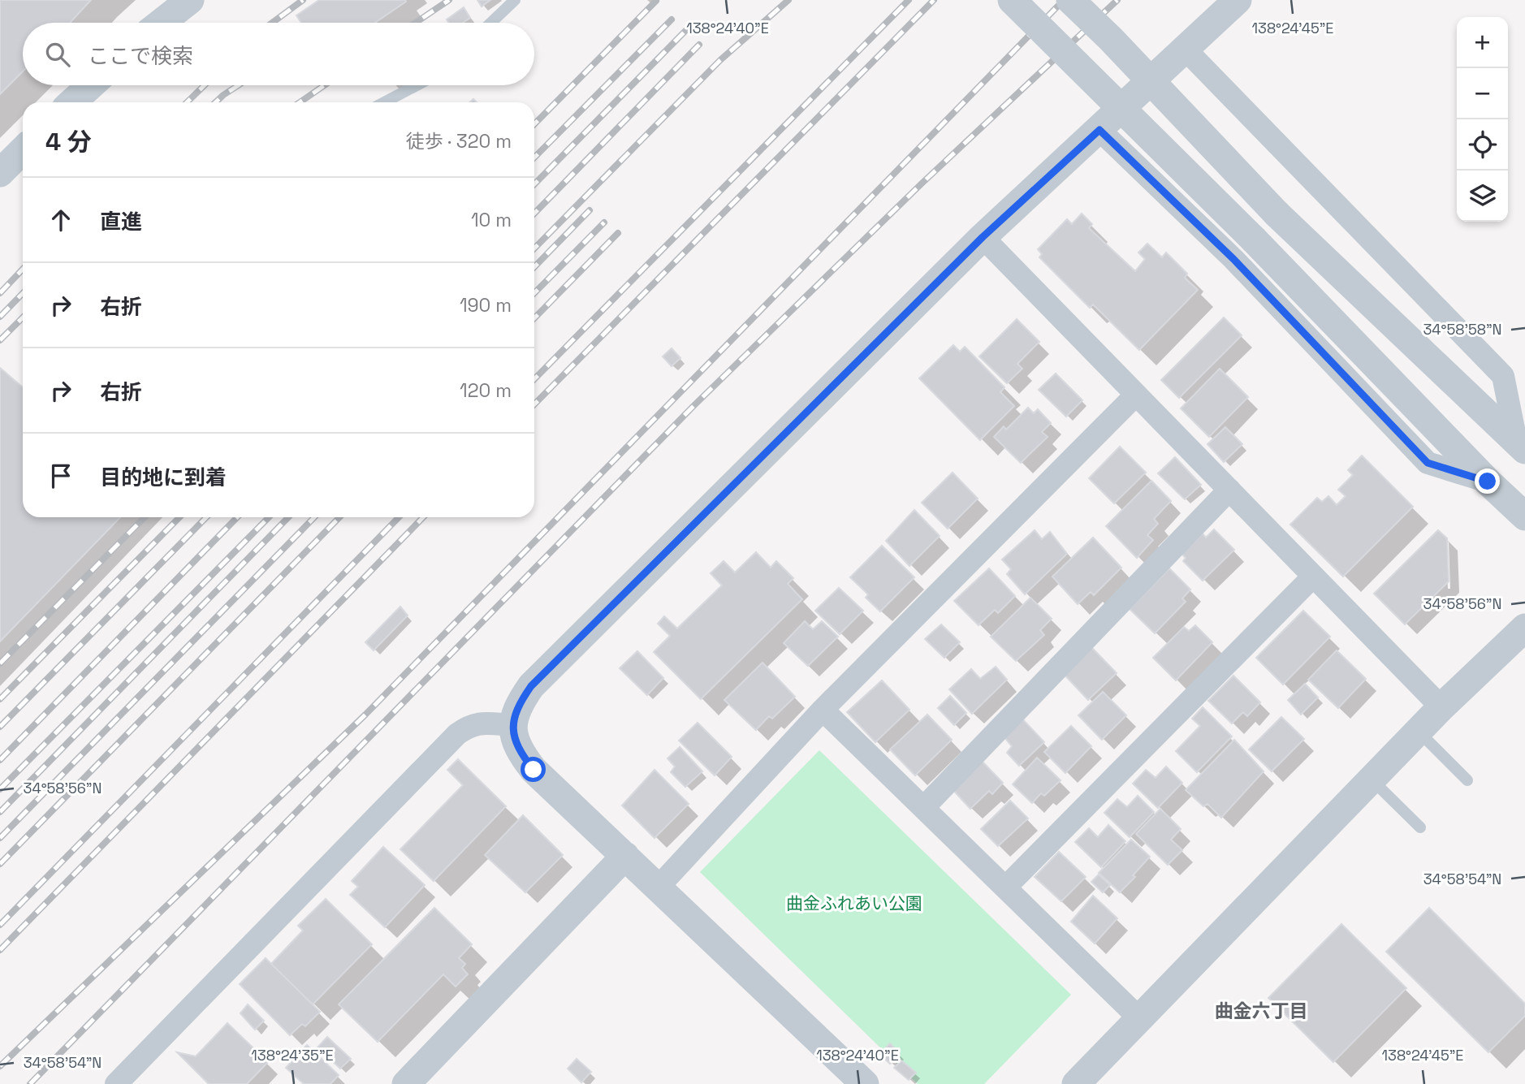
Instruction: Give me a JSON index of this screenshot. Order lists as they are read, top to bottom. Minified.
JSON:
{"districts":["曲金六丁目"],"parks":["曲金ふれあい公園"],"page":{"map_buttons":["+","−"],"search":"ここで検索","heading":["4 分","徒歩 · 320 m"],"list":[["直進","10 m"],["右折","190 m"],["右折","120 m"],"目的地に到着"]},"coordinates":["138°24'40\"E","138°24'45\"E","34°58'58\"N","34°58'56\"N","34°58'54\"N","138°24'35\"E"]}
